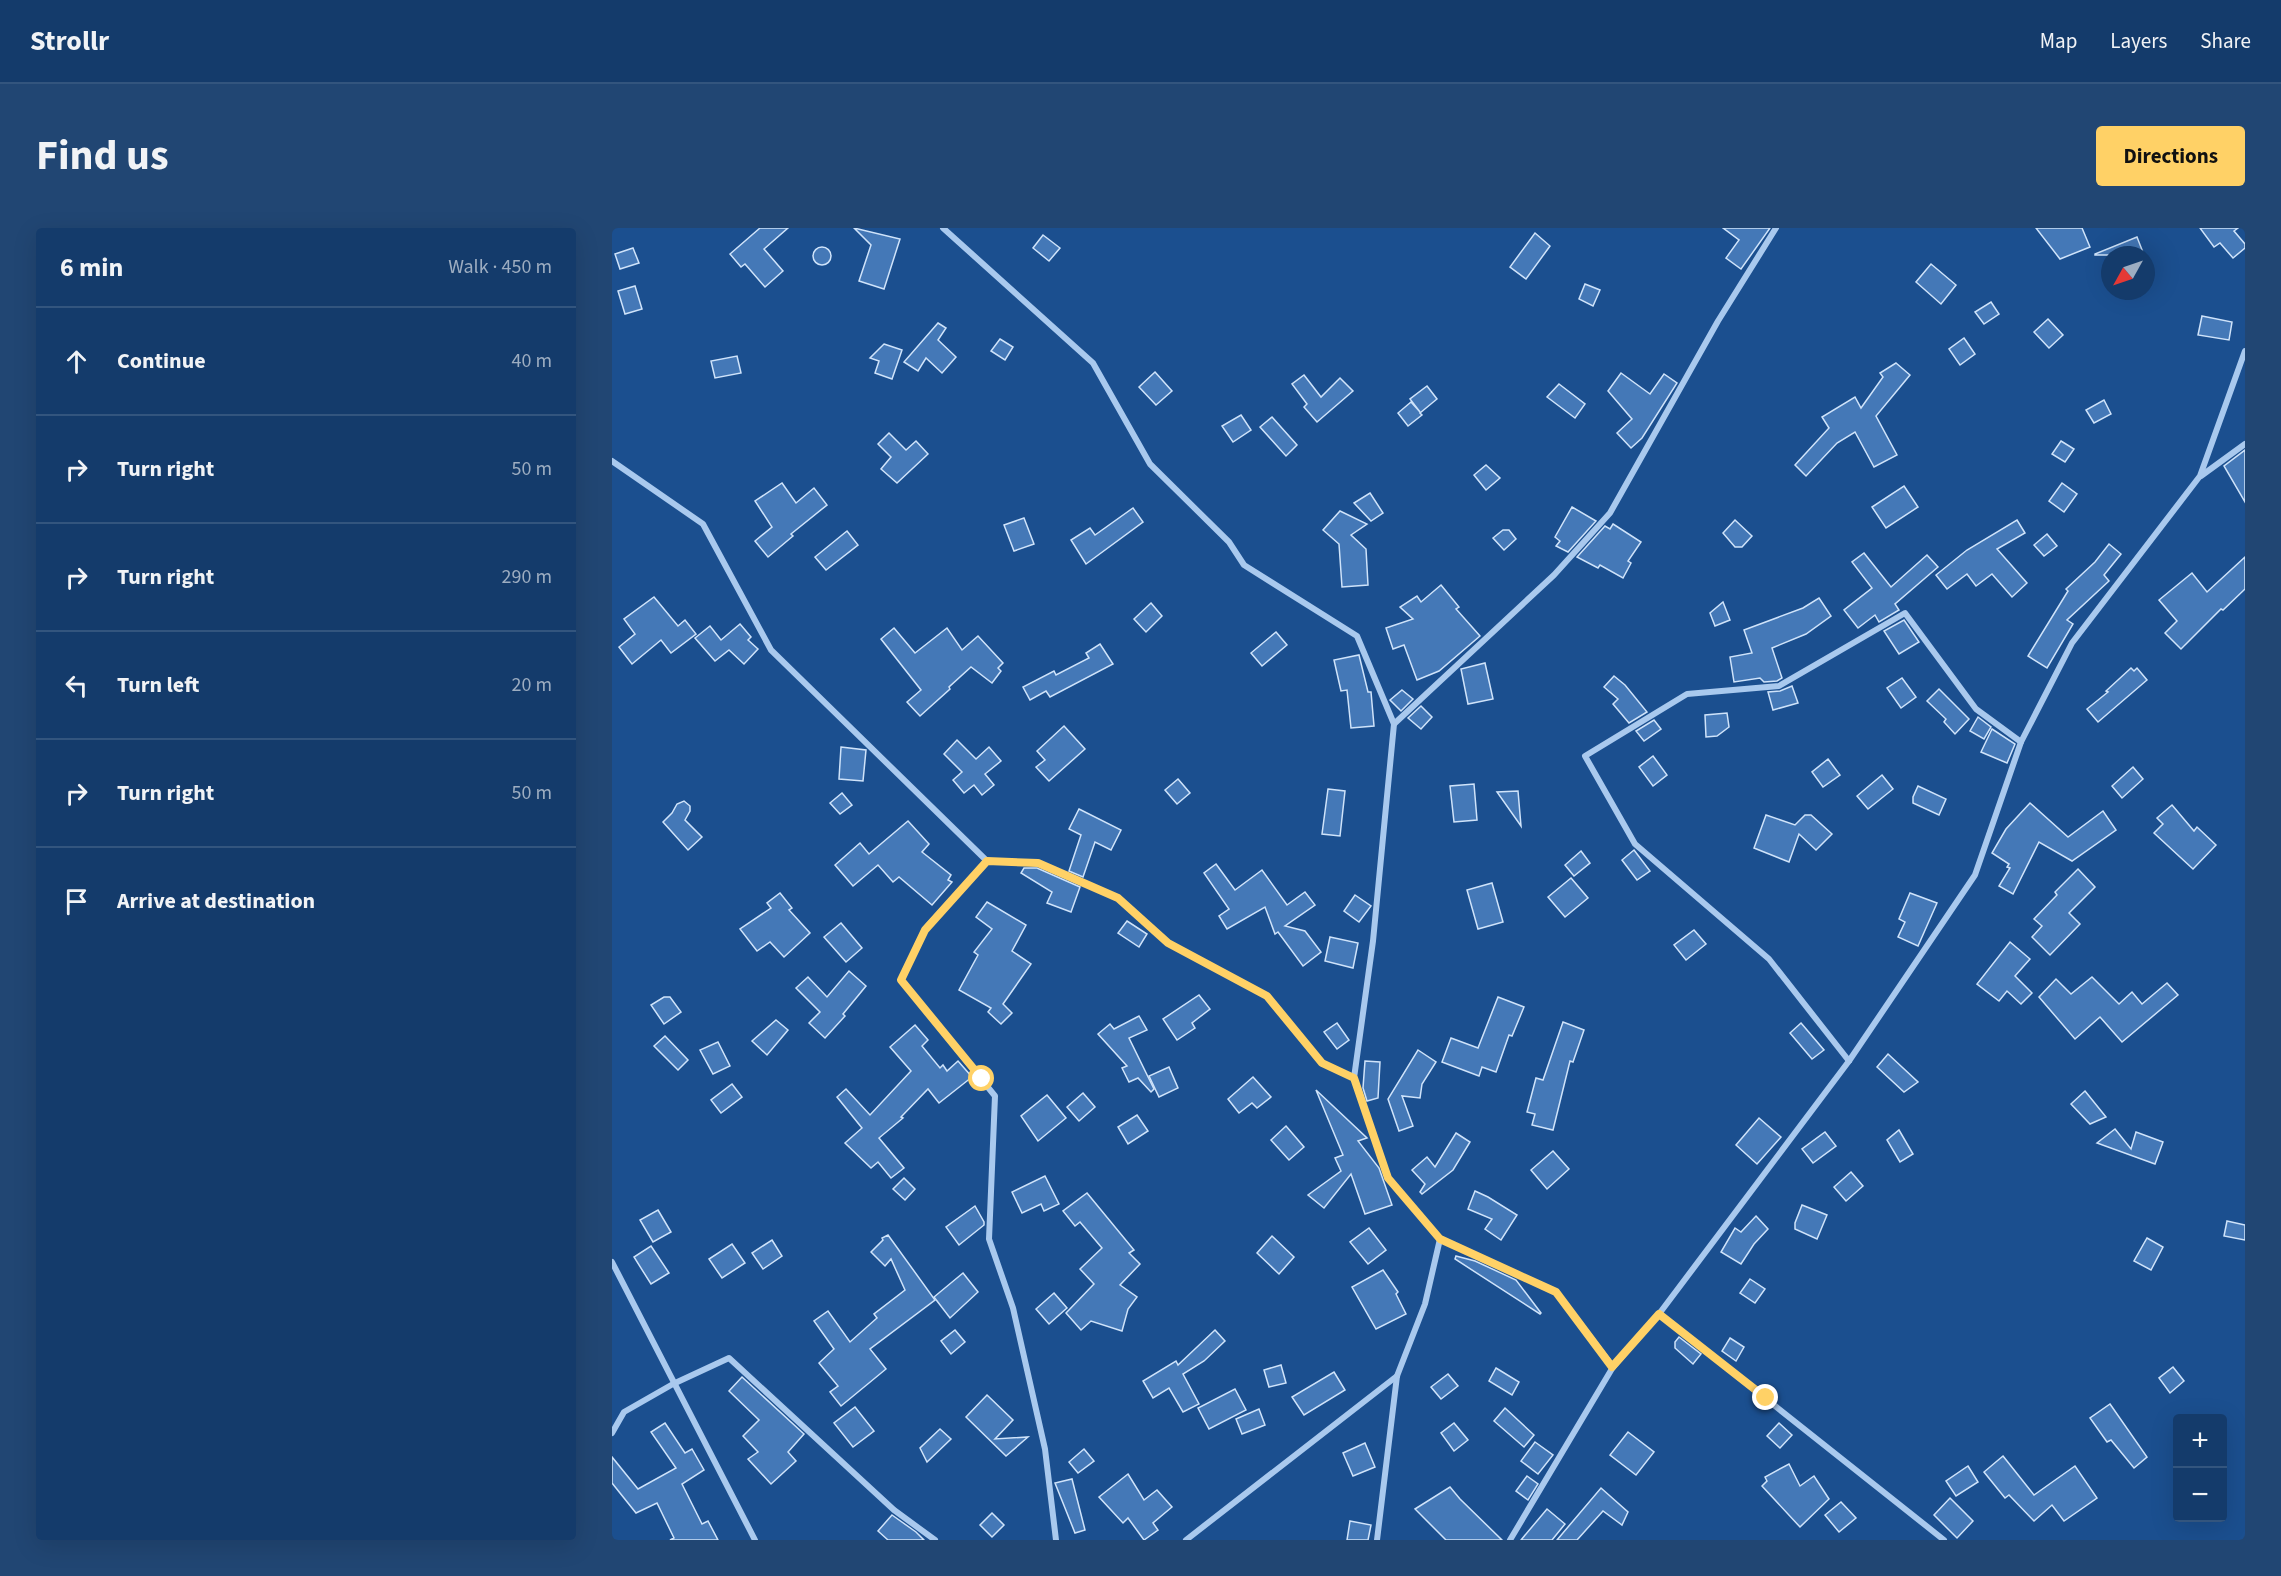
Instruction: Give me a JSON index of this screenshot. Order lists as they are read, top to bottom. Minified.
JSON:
{"north":"bottom left","page":{"header":"Strollr","nav":["Map","Layers","Share"],"title":"Find us","buttons":"Directions","heading":["6 min","Walk · 450 m"],"list":[["Continue","40 m"],["Turn right","50 m"],["Turn right","290 m"],["Turn left","20 m"],["Turn right","50 m"],"Arrive at destination"],"map_buttons":["+","−"]}}
